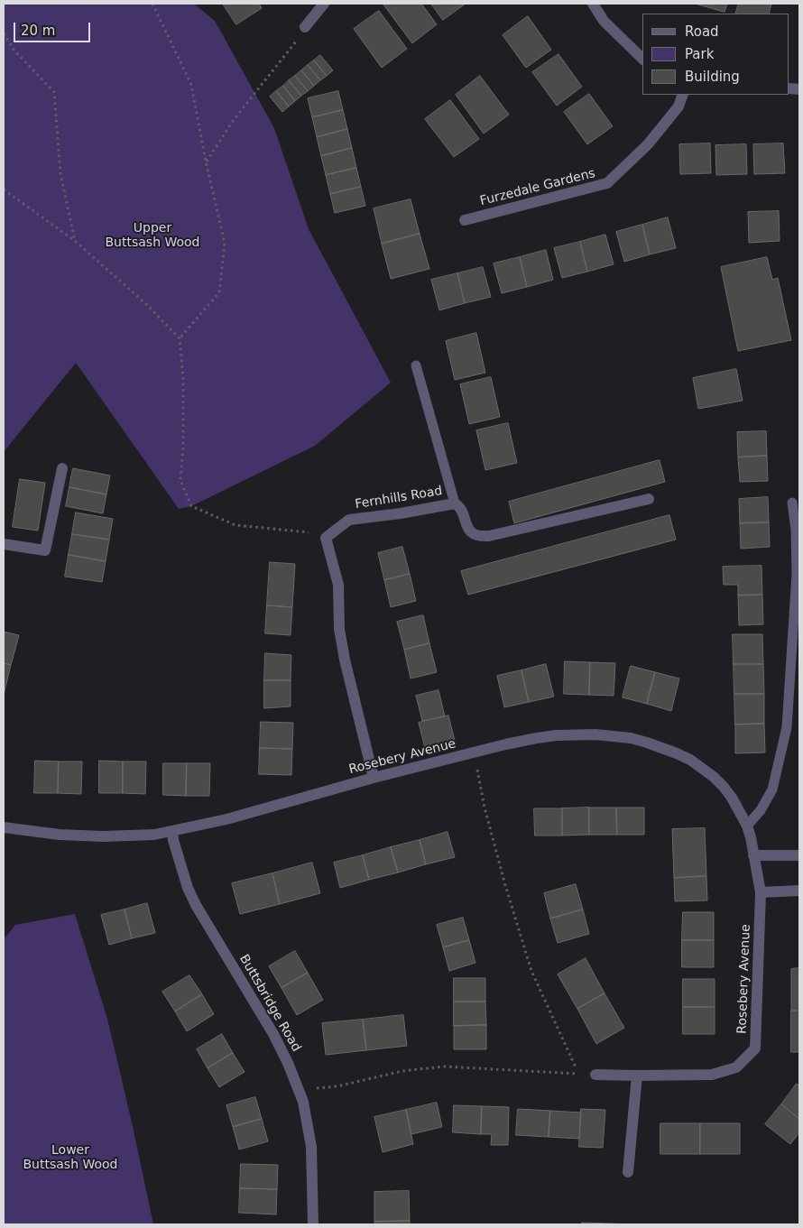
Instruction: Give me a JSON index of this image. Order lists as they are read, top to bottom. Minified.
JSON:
{"streets":{"street":["Furzedale Gardens","Fernhills Road","Rosebery Avenue","Buttsbridge Road"]},"crossings":[["Rosebery Avenue","Buttsbridge Road"]],"parks":["Upper Buttsash Wood","Lower Buttsash Wood"],"legend":["Road","Park","Building"],"scale_bar":"20 m"}
